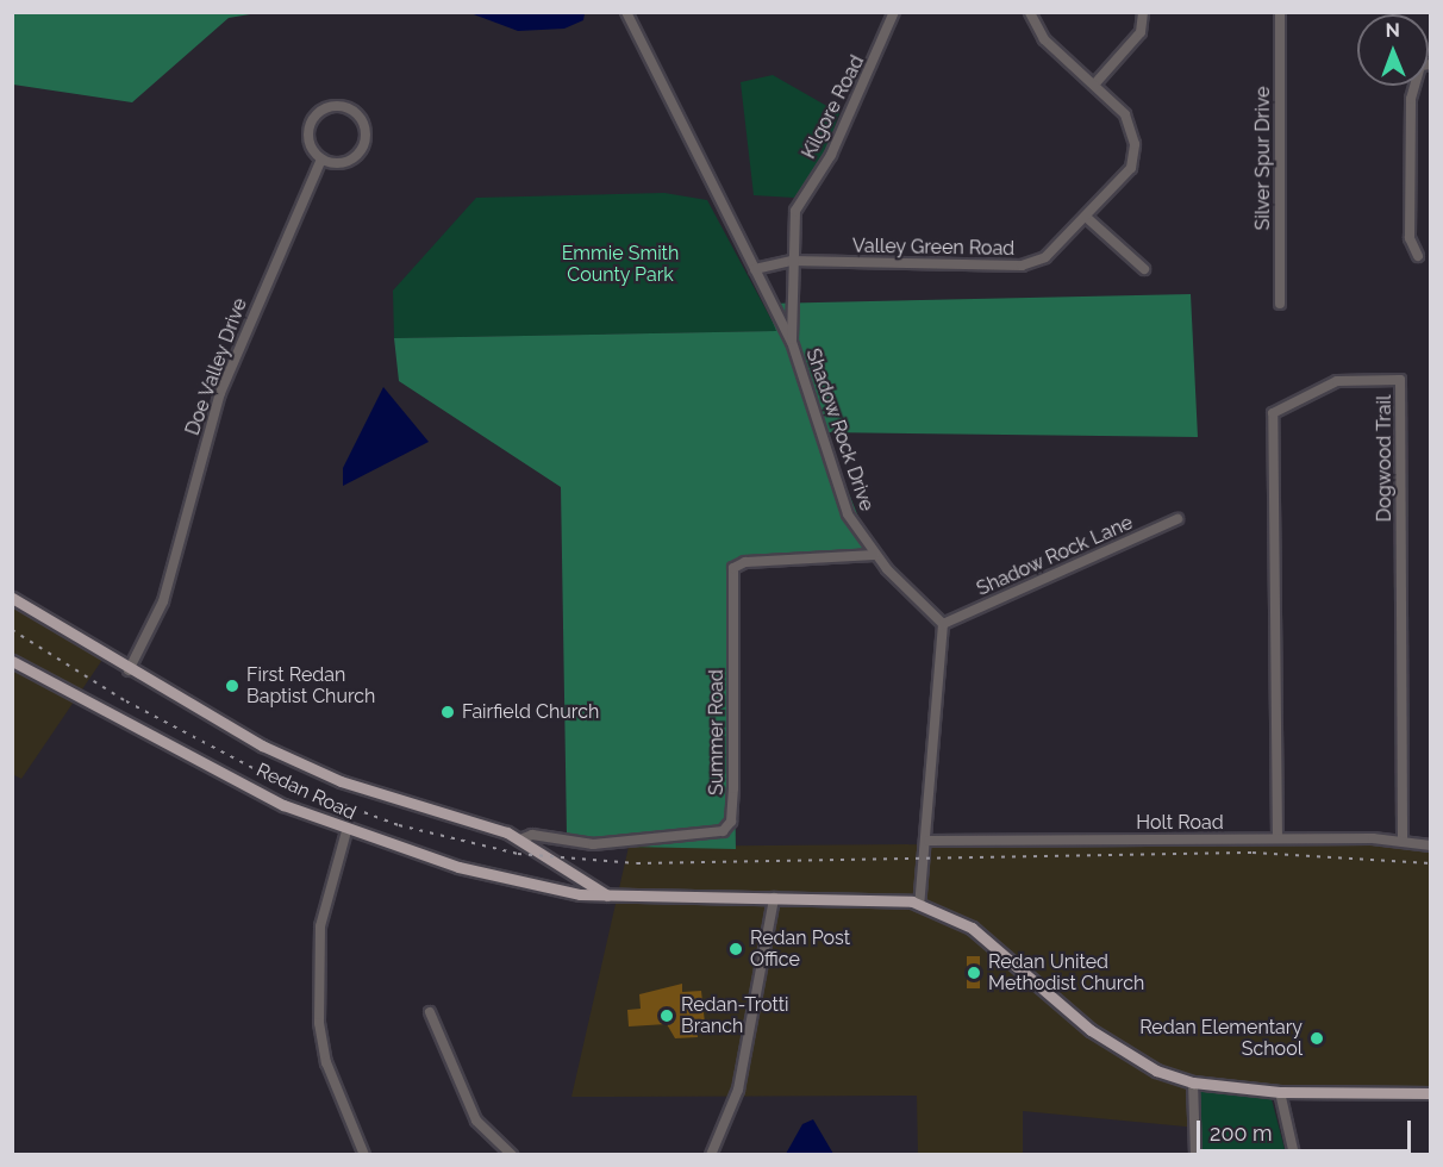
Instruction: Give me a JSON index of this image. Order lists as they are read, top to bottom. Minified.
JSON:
{"streets":{"main road":["Redan Road"],"street":["Kilgore Road","Silver Spur Drive","Valley Green Road","Doe Valley Drive","Shadow Rock Drive","Dogwood Trail","Shadow Rock Lane","Summer Road","Holt Road"]},"crossings":[["Kilgore Road","Valley Green Road"],["Kilgore Road","Shadow Rock Drive"],["Valley Green Road","Shadow Rock Drive"],["Shadow Rock Drive","Shadow Rock Lane"],["Shadow Rock Drive","Summer Road"],["Dogwood Trail","Holt Road"]],"parks":["Emmie Smith County Park"],"places":["First Redan Baptist Church","Fairfield Church","Redan Post Office","Redan United Methodist Church","Redan-Trotti Branch","Redan Elementary School"],"scale_bar":"200 m","north":"top"}
